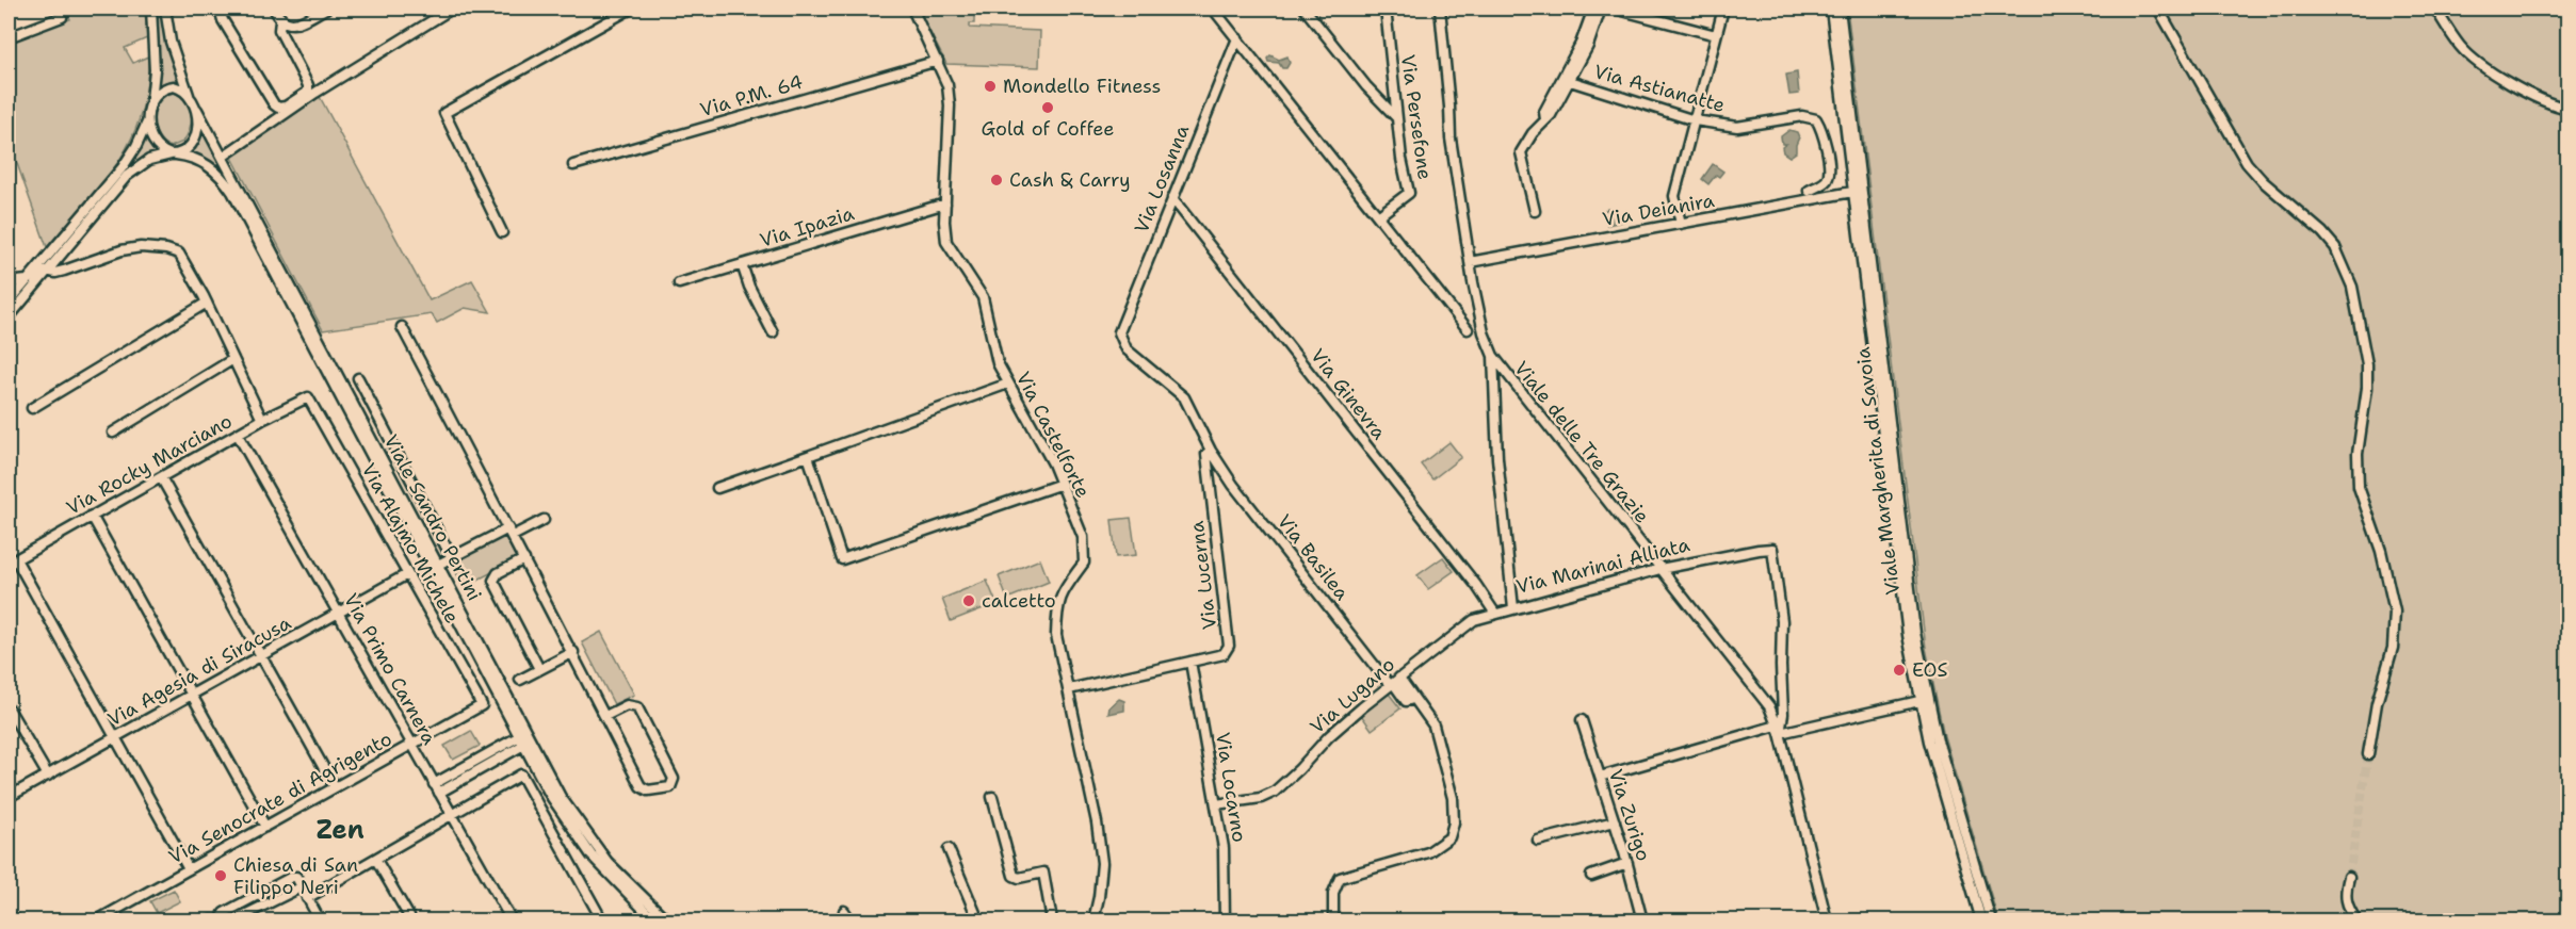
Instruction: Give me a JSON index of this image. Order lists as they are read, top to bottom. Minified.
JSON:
{"streets":{"street":["Via Astianatte","Via P.M. 64","Via Persefone","Via Losanna","Via Deianira","Via Ipazia","Via Ginevra","Via Castelforte","Viale delle Tre Grazie","Via Rocky Marciano","Viale Margherita di Savoia","Viale Sandro Pertini","Via Alajmo Michele","Via Basilea","Via Marinai Alliata","Via Lucerna","Via Primo Carnera","Via Agesia di Siracusa","Via Lugano","Via Locarno","Via Senocrate di Agrigento","Via Zurigo"]},"crossings":[["Via P.M. 64","Via Castelforte"],["Via Losanna","Via Ginevra"],["Via Losanna","Via Basilea"],["Via Deianira","Viale Margherita di Savoia"],["Via Deianira","Via Marinai Alliata"],["Via Ipazia","Via Castelforte"],["Via Ginevra","Via Lugano"],["Via Castelforte","Via Lucerna"],["Viale delle Tre Grazie","Via Marinai Alliata"],["Via Rocky Marciano","Via Alajmo Michele"],["Via Rocky Marciano","Via Primo Carnera"],["Via Alajmo Michele","Via Agesia di Siracusa"],["Via Alajmo Michele","Via Senocrate di Agrigento"],["Via Basilea","Via Lucerna"],["Via Basilea","Via Lugano"],["Via Marinai Alliata","Via Lugano"],["Via Lucerna","Via Locarno"],["Via Primo Carnera","Via Agesia di Siracusa"],["Via Primo Carnera","Via Senocrate di Agrigento"],["Via Lugano","Via Locarno"]],"districts":["Zen"],"places":["Mondello Fitness","Gold of Coffee","Cash & Carry","calcetto","EOS","Chiesa di San Filippo Neri"]}
